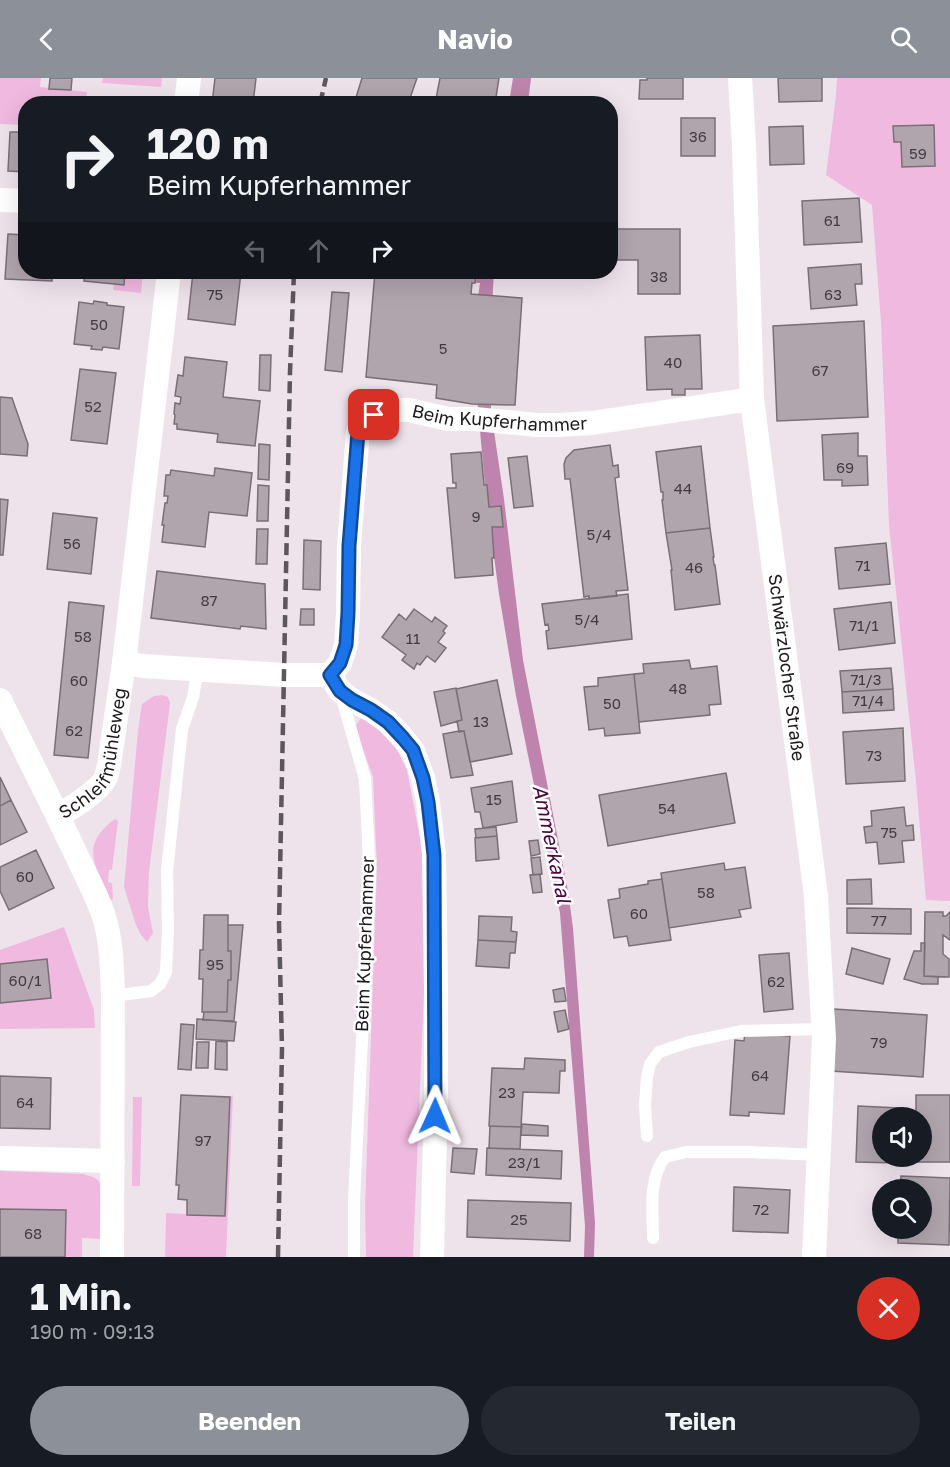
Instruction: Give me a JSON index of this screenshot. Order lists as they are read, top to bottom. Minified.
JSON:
{"streets":{"street":["Beim Kupferhammer","Schwärzlocher Straße","Schleifmühleweg"]},"crossings":[["Beim Kupferhammer","Schwärzlocher Straße"]],"water":["Ammerkanal"],"house_numbers":["36","59","61","38","75","63","50","5","40","67","52","69","44","9","5/4","56","71","46","87","5/4","71/1","58","11","71/3","60","48","71/4","50","13","62","73","15","54","75","60","58","60","77","95","60/1","62","79","64","23","64","97","23/1","72","25","68"],"page":{"header":"Navio","turn":["120 m","Beim Kupferhammer"],"heading":["1 Min.","190 m · 09:13"],"buttons":["Beenden","Teilen"]}}
